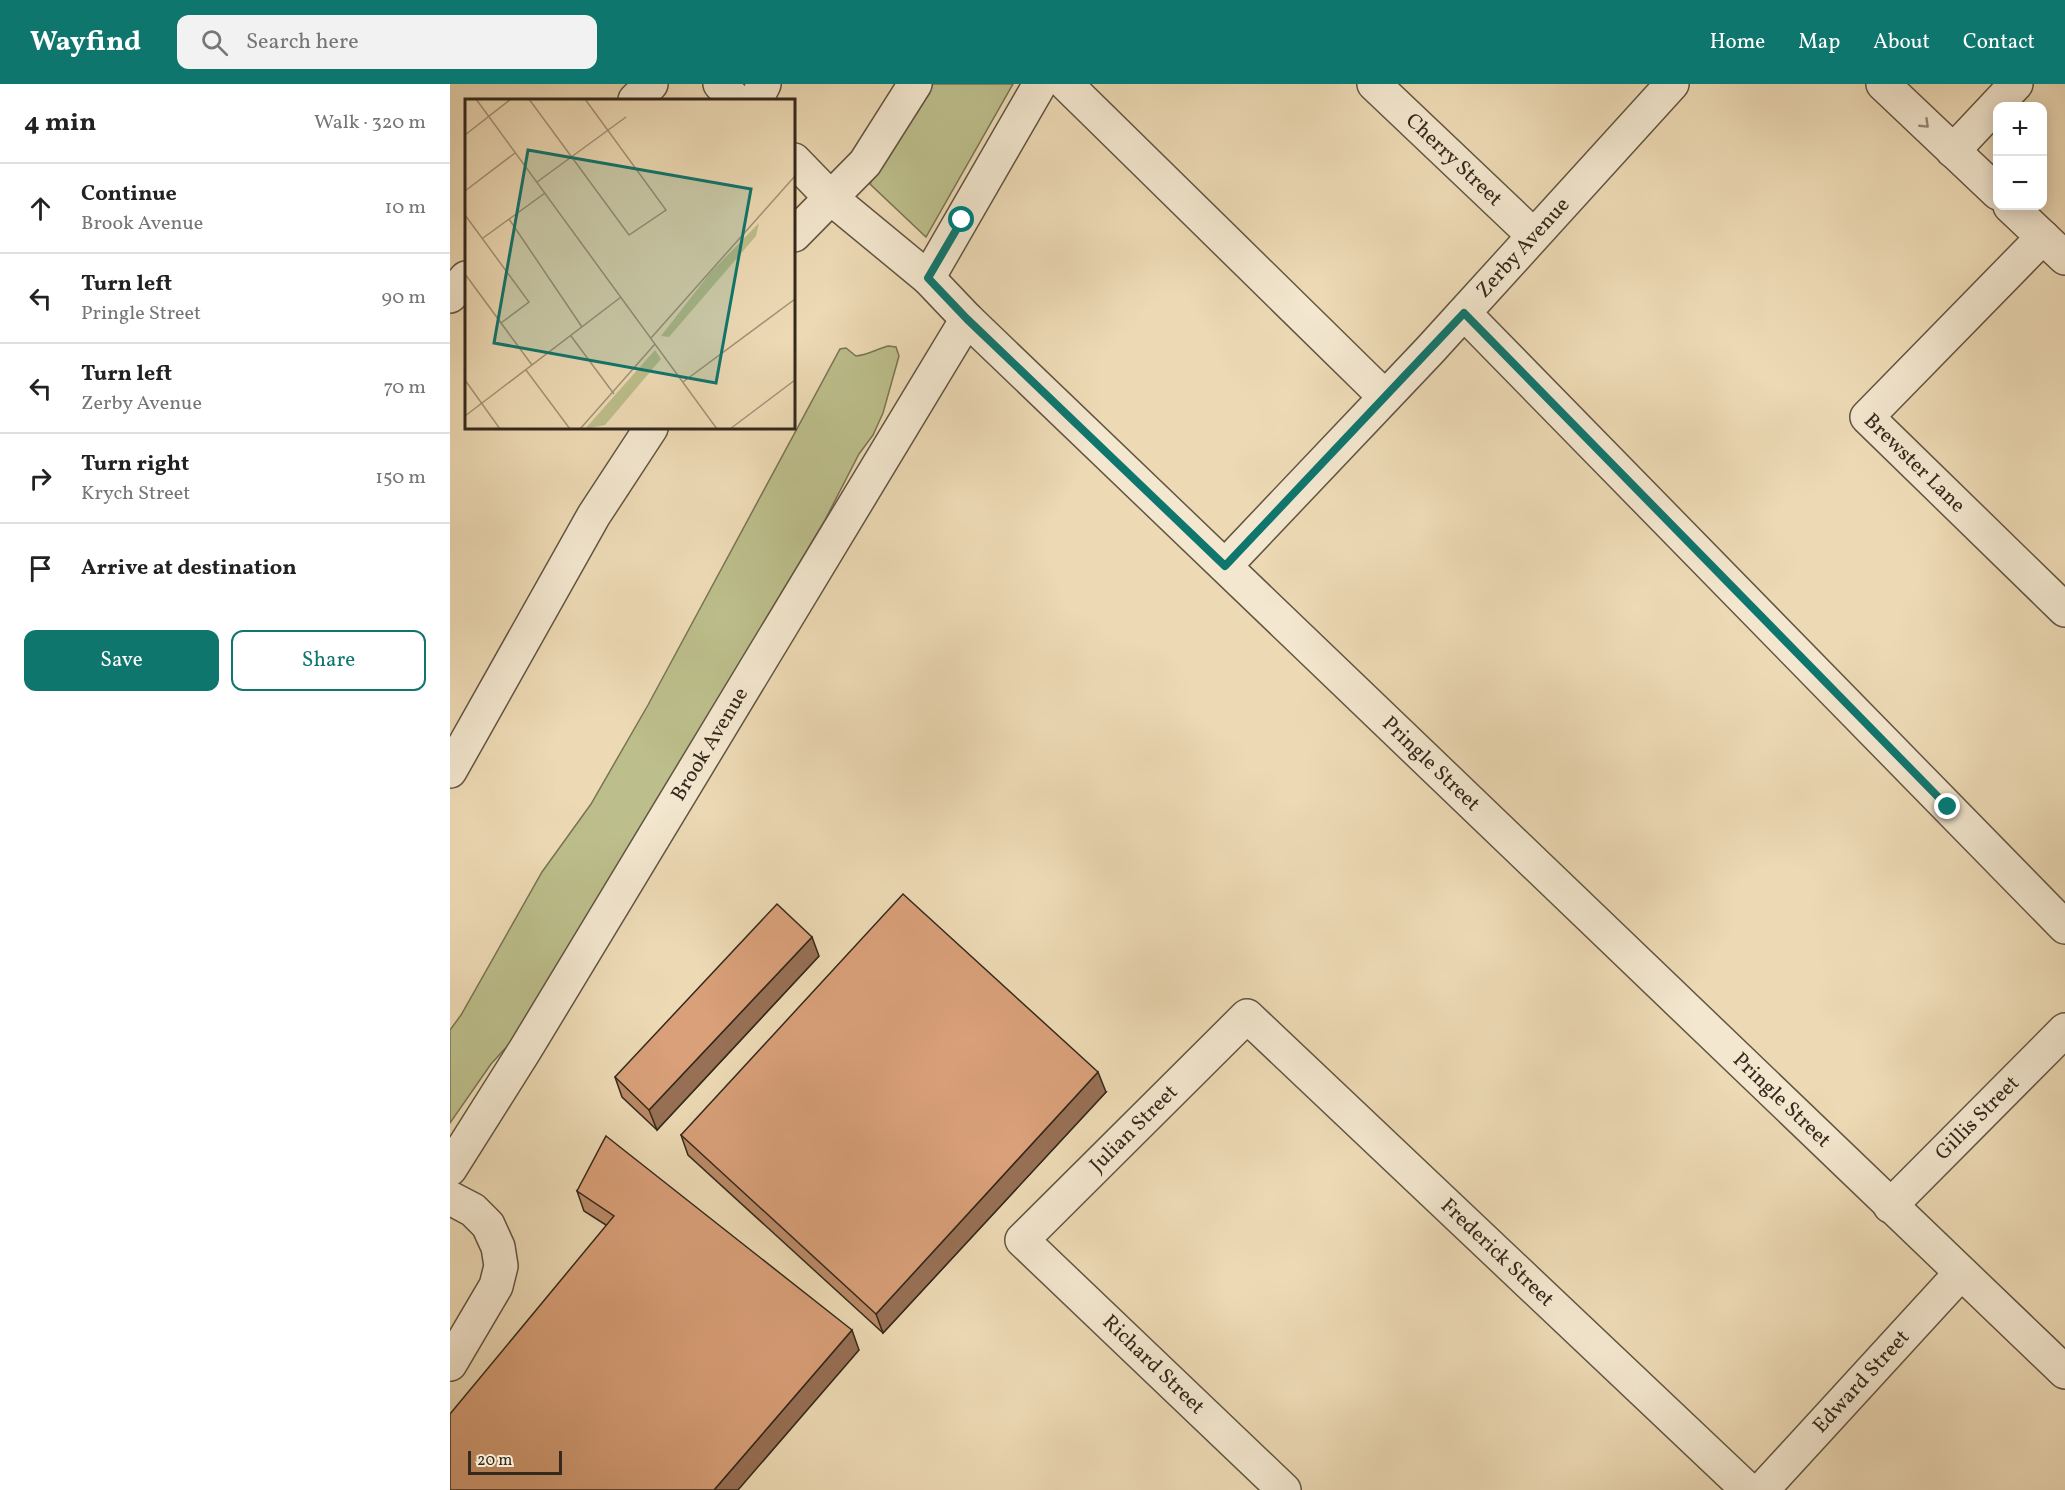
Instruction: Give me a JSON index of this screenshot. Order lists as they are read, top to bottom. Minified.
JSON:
{"streets":{"street":["Cherry Street","Zerby Avenue","Brewster Lane","Brook Avenue","Pringle Street","Gillis Street","Julian Street","Frederick Street","Richard Street","Edward Street"]},"crossings":[["Cherry Street","Zerby Avenue"],["Zerby Avenue","Pringle Street"],["Brook Avenue","Pringle Street"],["Pringle Street","Gillis Street"],["Pringle Street","Edward Street"],["Julian Street","Frederick Street"],["Julian Street","Richard Street"]],"scale_bar":"20 m","page":{"header":"Wayfind","search":"Search here","nav":["Home","Map","About","Contact"],"heading":["4 min","Walk · 320 m"],"map_buttons":["+","−"],"list":[["Continue","Brook Avenue","10 m"],["Turn left","Pringle Street","90 m"],["Turn left","Zerby Avenue","70 m"],["Turn right","Krych Street","150 m"],"Arrive at destination"],"buttons":["Save","Share"],"scale":"20 m"}}
